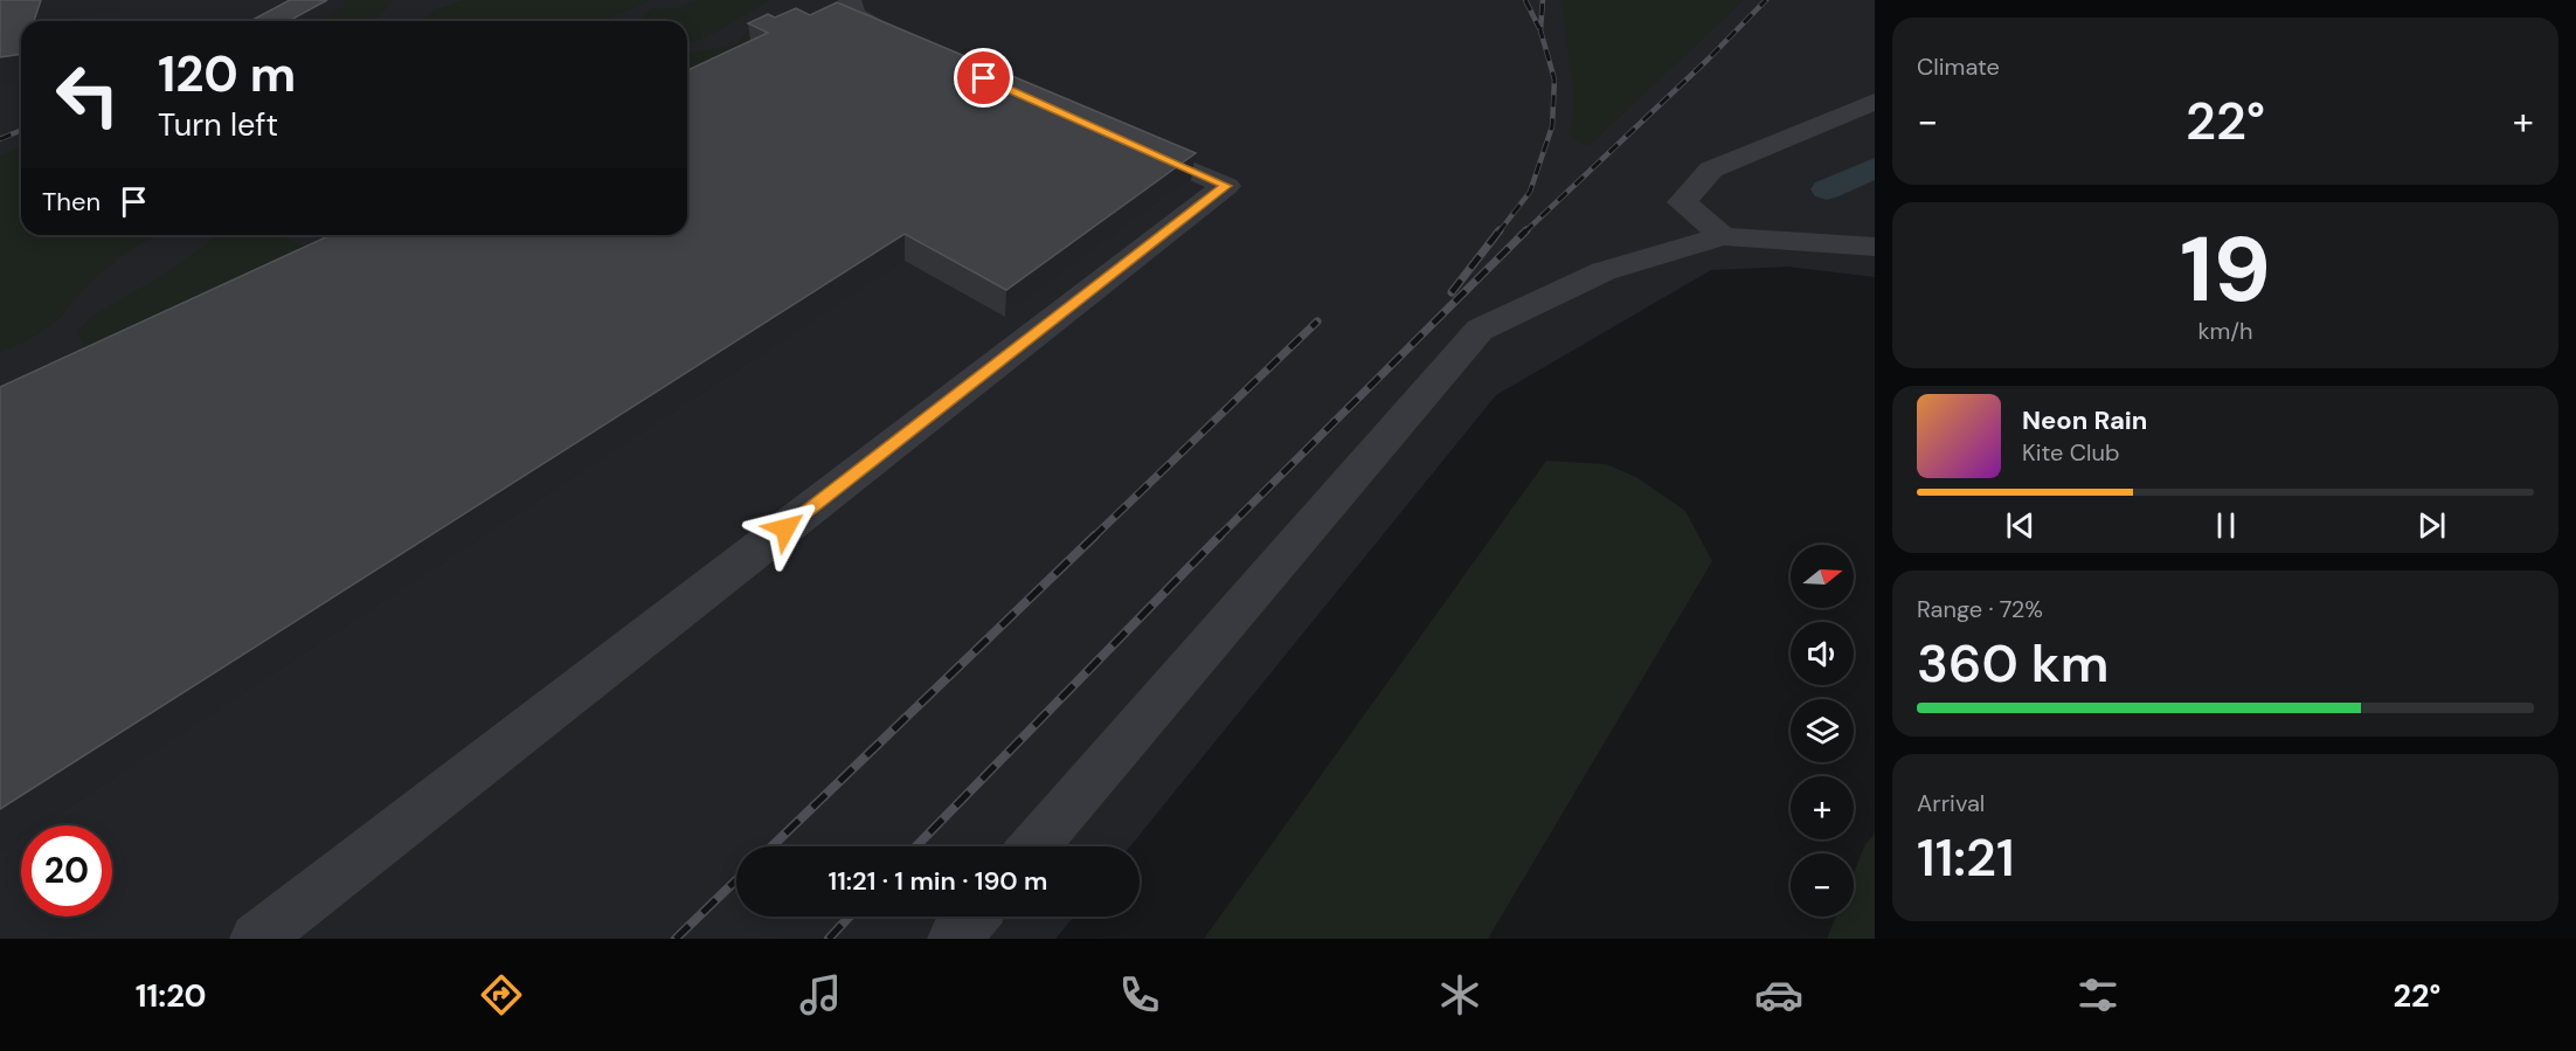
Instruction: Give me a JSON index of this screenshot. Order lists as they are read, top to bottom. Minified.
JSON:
{"north":"right","page":{"tile":["Climate",["19","km/h"],["Range · 72%","360 km"],["Arrival","11:21"]],"turn":["120 m","Turn left"],"heat":["−","22°","+"],"then":"Then","song":["Neon Rain","Kite Club"],"map_buttons":["+","−"],"limit":"20","trip":"11:21 · 1 min · 190 m","tabs":["11:20","22°"]}}
